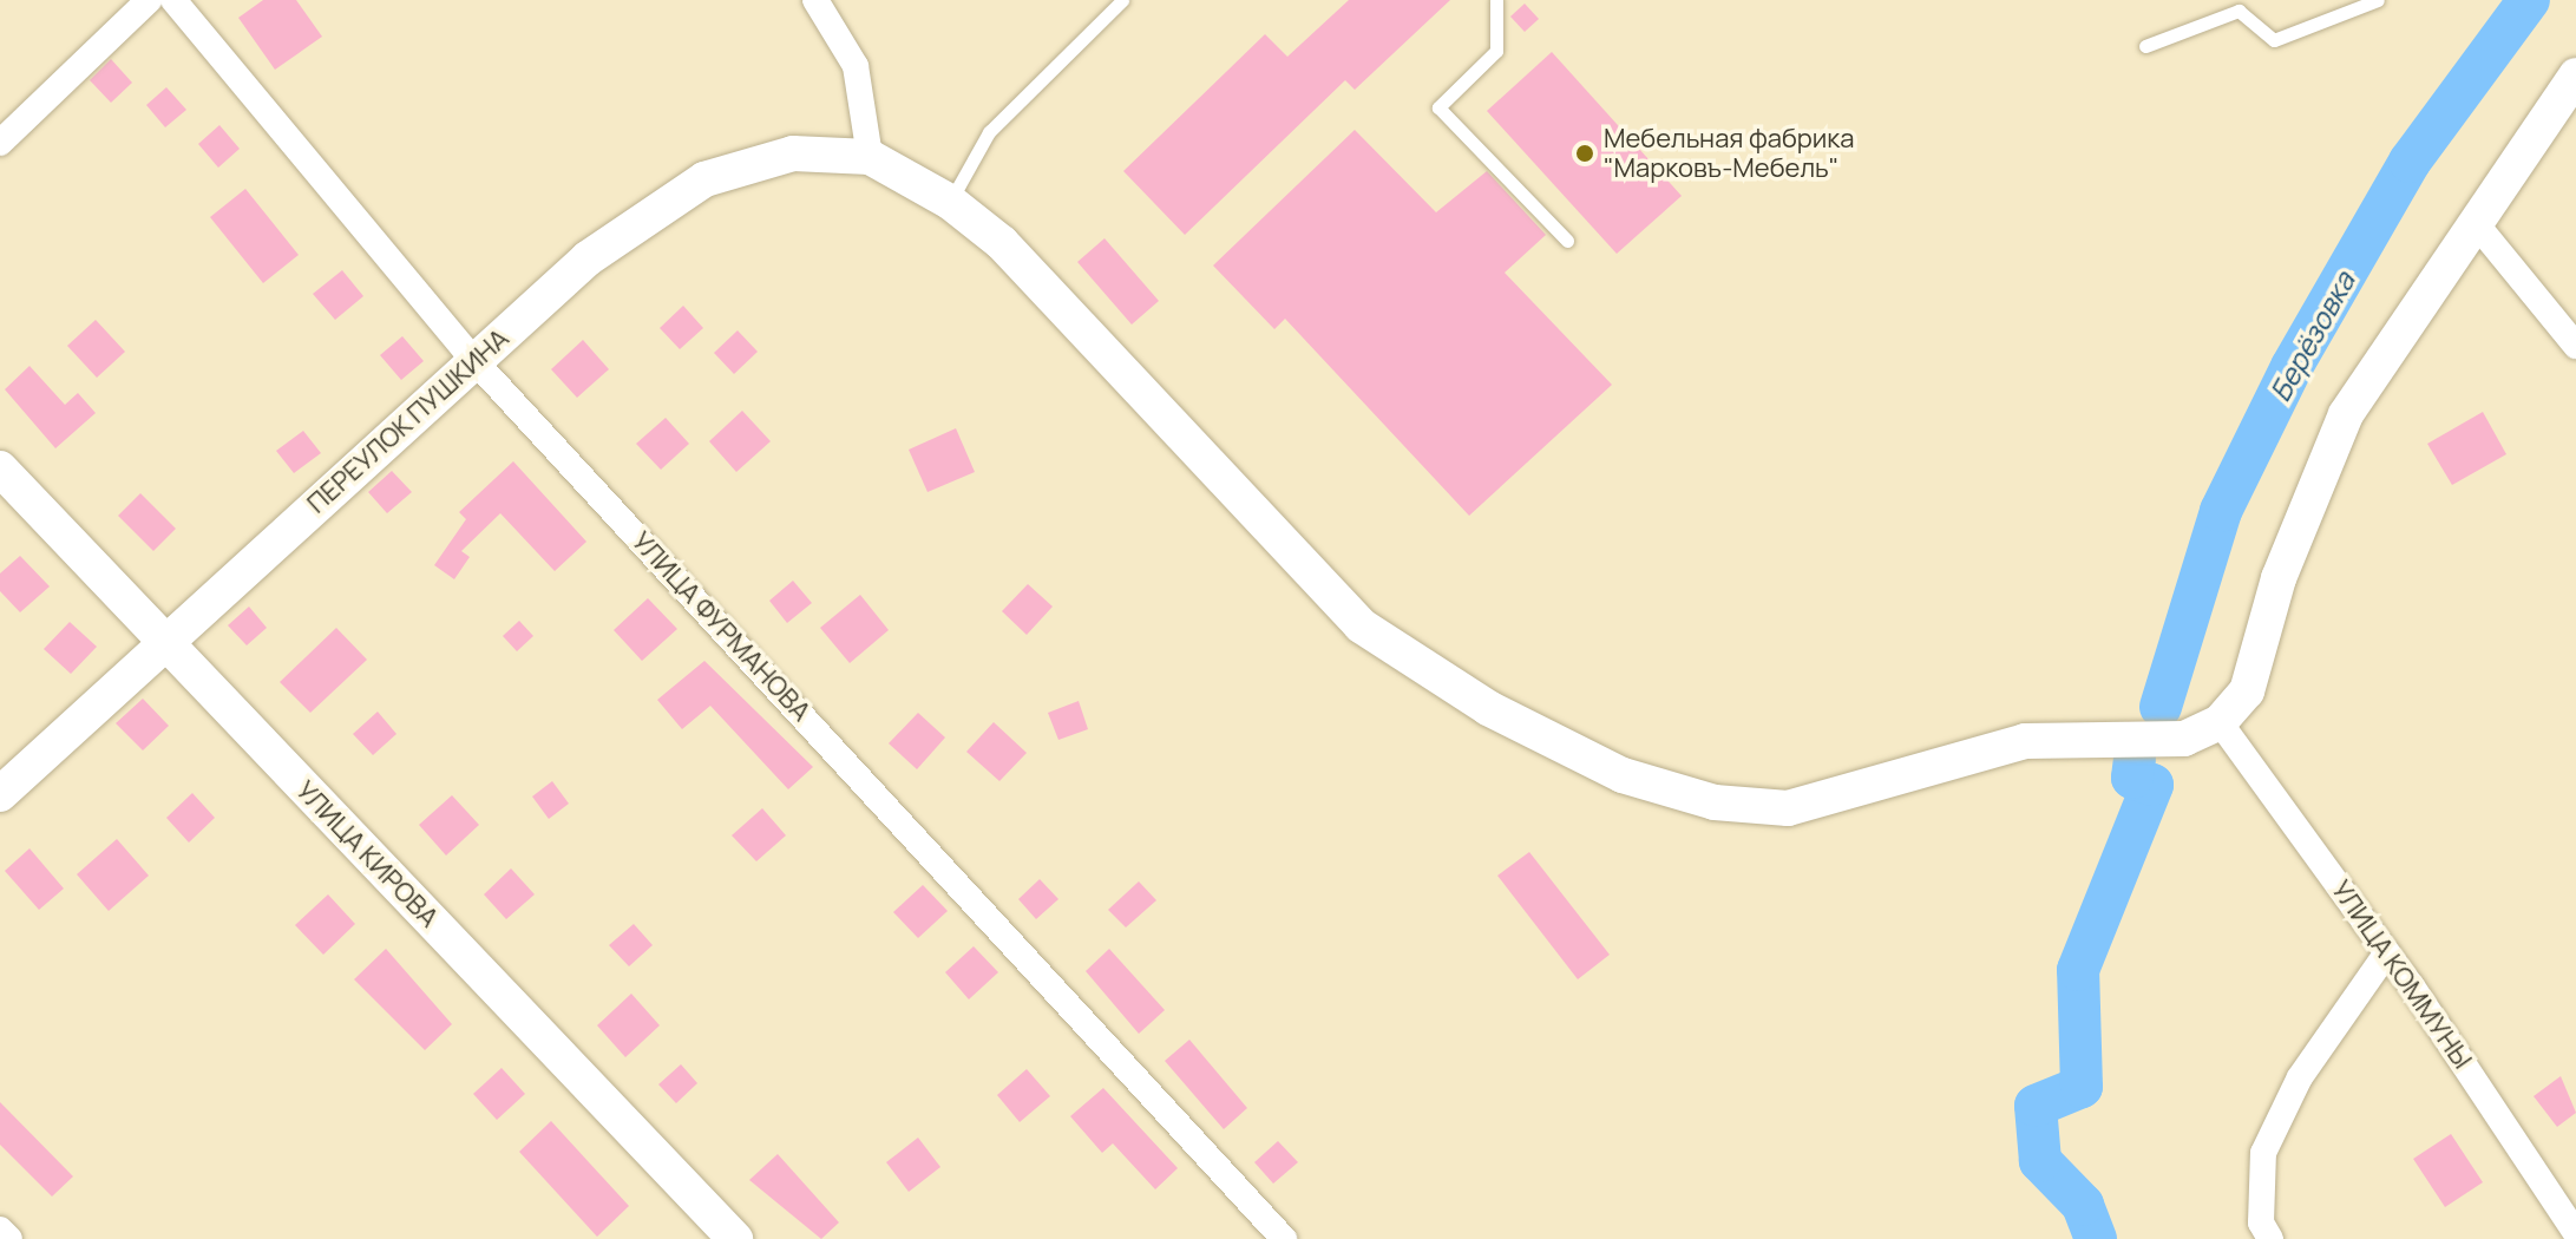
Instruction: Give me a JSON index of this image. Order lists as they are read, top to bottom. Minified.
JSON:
{"streets":{"street":["ПЕРЕУЛОК ПУШКИНА","УЛИЦА ФУРМАНОВА","УЛИЦА КИРОВА","УЛИЦА КОММУНЫ"]},"crossings":[["ПЕРЕУЛОК ПУШКИНА","УЛИЦА ФУРМАНОВА"],["ПЕРЕУЛОК ПУШКИНА","УЛИЦА КИРОВА"]],"water":["Берёзовка"],"places":["Мебельная фабрика \"Марковъ-Мебель\""]}
